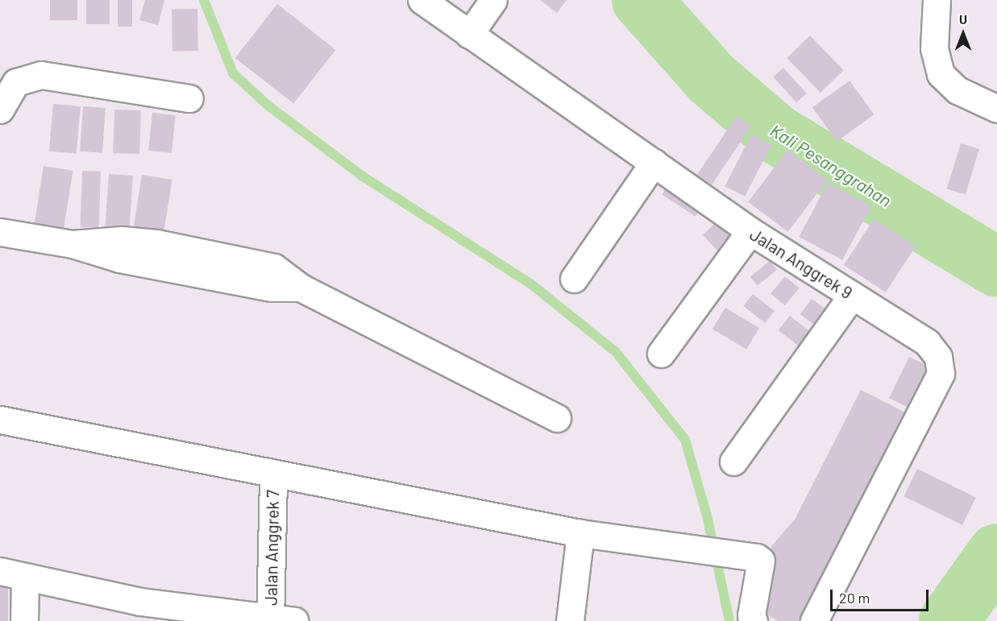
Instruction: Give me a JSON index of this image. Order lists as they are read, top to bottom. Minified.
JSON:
{"streets":{"street":["Jalan Anggrek 9","Jalan Anggrek 7"]},"water":["Kali Pesanggrahan"],"scale_bar":"20 m","north":"top"}
